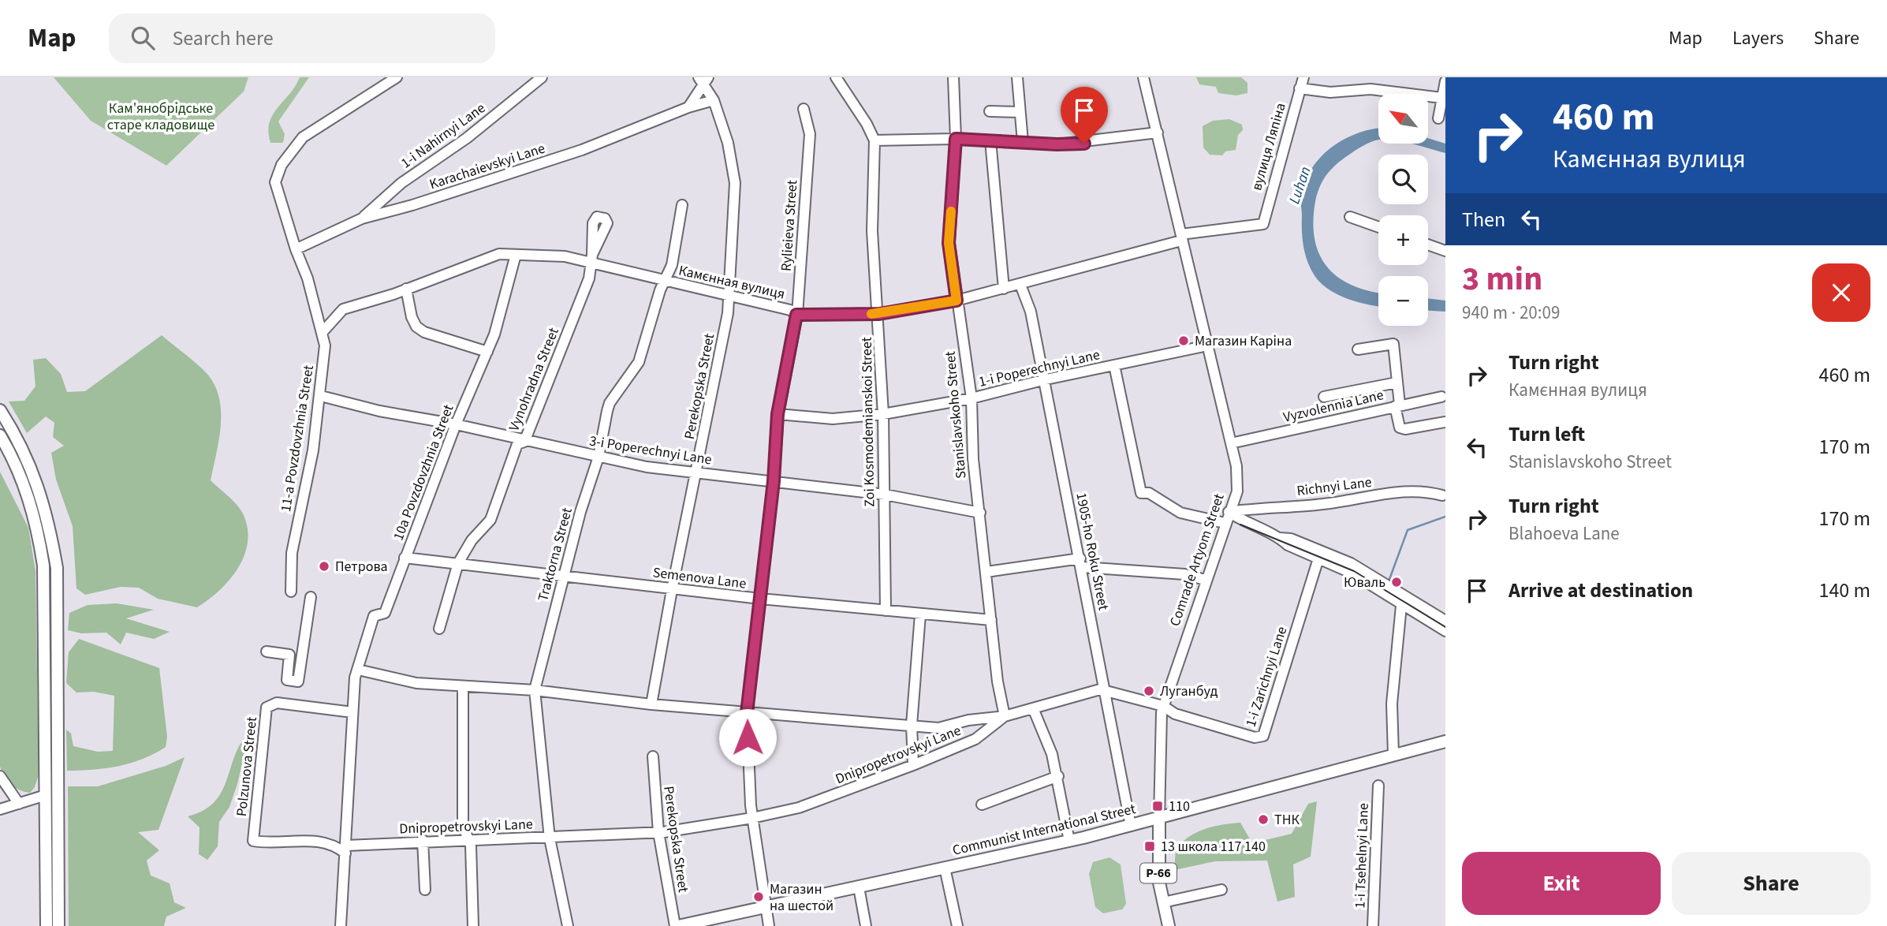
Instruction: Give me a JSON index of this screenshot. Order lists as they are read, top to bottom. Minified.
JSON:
{"streets":{"main road":["Comrade Artyom Street","Communist International Street","Р-66"],"street":["1-i Nahirnyi Lane","вулиця Ляпіна","Karachaievskyi Lane","Rylieieva Street","Камєнная вулиця","1-i Poperechnyi Lane","Vynohradna Street","Perekopska Street","Vyzvolennia Lane","Stanislavskoho Street","Zoi Kosmodemianskoi Street","11-a Povzdovzhnia Street","3-i Poperechnyi Lane","10a Povzdovzhnia Street","Richnyi Lane","1905-ho Roku Street","Traktorna Street","Semenova Lane","1-i Zarichnyi Lane","Dnipropetrovskyi Lane","Polzunova Street","1-i Tsehelnyi Lane"]},"crossings":[["1-i Nahirnyi Lane","Karachaievskyi Lane"],["вулиця Ляпіна","Камєнная вулиця"],["Karachaievskyi Lane","Perekopska Street"],["Karachaievskyi Lane","11-a Povzdovzhnia Street"],["Rylieieva Street","Камєнная вулиця"],["Rylieieva Street","1-i Poperechnyi Lane"],["Rylieieva Street","3-i Poperechnyi Lane"],["Rylieieva Street","Semenova Lane"],["Rylieieva Street","Dnipropetrovskyi Lane"],["Rylieieva Street","Communist International Street"],["Камєнная вулиця","Vynohradna Street"],["Камєнная вулиця","Perekopska Street"],["Камєнная вулиця","Stanislavskoho Street"],["Камєнная вулиця","Zoi Kosmodemianskoi Street"],["Камєнная вулиця","11-a Povzdovzhnia Street"],["Камєнная вулиця","10a Povzdovzhnia Street"],["Камєнная вулиця","1905-ho Roku Street"],["Камєнная вулиця","Traktorna Street"],["Камєнная вулиця","Comrade Artyom Street"],["1-i Poperechnyi Lane","Stanislavskoho Street"],["1-i Poperechnyi Lane","Zoi Kosmodemianskoi Street"],["1-i Poperechnyi Lane","1905-ho Roku Street"],["1-i Poperechnyi Lane","Comrade Artyom Street"],["Vynohradna Street","3-i Poperechnyi Lane"],["Vynohradna Street","Semenova Lane"],["Perekopska Street","3-i Poperechnyi Lane"],["Perekopska Street","Semenova Lane"],["Perekopska Street","Dnipropetrovskyi Lane"],["Perekopska Street","Communist International Street"],["Vyzvolennia Lane","Comrade Artyom Street"],["Stanislavskoho Street","3-i Poperechnyi Lane"],["Stanislavskoho Street","Semenova Lane"],["Stanislavskoho Street","Dnipropetrovskyi Lane"],["Zoi Kosmodemianskoi Street","3-i Poperechnyi Lane"],["Zoi Kosmodemianskoi Street","Semenova Lane"],["11-a Povzdovzhnia Street","3-i Poperechnyi Lane"],["3-i Poperechnyi Lane","10a Povzdovzhnia Street"],["3-i Poperechnyi Lane","Traktorna Street"],["10a Povzdovzhnia Street","Semenova Lane"],["10a Povzdovzhnia Street","Dnipropetrovskyi Lane"],["10a Povzdovzhnia Street","Polzunova Street"],["Richnyi Lane","Comrade Artyom Street"],["1905-ho Roku Street","Communist International Street"],["Traktorna Street","Semenova Lane"],["Traktorna Street","Dnipropetrovskyi Lane"],["Comrade Artyom Street","1-i Zarichnyi Lane"],["Comrade Artyom Street","Communist International Street"],["Dnipropetrovskyi Lane","Polzunova Street"]],"water":["Luhan"],"parks":["Кам'янобрідське старе кладовище"],"places":{"other":["Магазин Каріна","Петрова","Юваль","Луганбуд","ТНК","Магазин на шестой"],"transit":["110","13 школа 117 140"]},"north":"top left","page":{"header":"Map","search":"Search here","nav":["Map","Layers","Share"],"turn":["460 m","Камєнная вулиця"],"map_buttons":["+","−"],"then":"Then","heading":["3 min","940 m · 20:09"],"list":[{"name":"Turn right","note":"Камєнная вулиця","value":"460 m"},{"name":"Turn left","note":"Stanislavskoho Street","value":"170 m"},{"name":"Turn right","note":"Blahoeva Lane","value":"170 m"},{"name":"Arrive at destination","value":"140 m"}],"buttons":["Exit","Share"]}}
